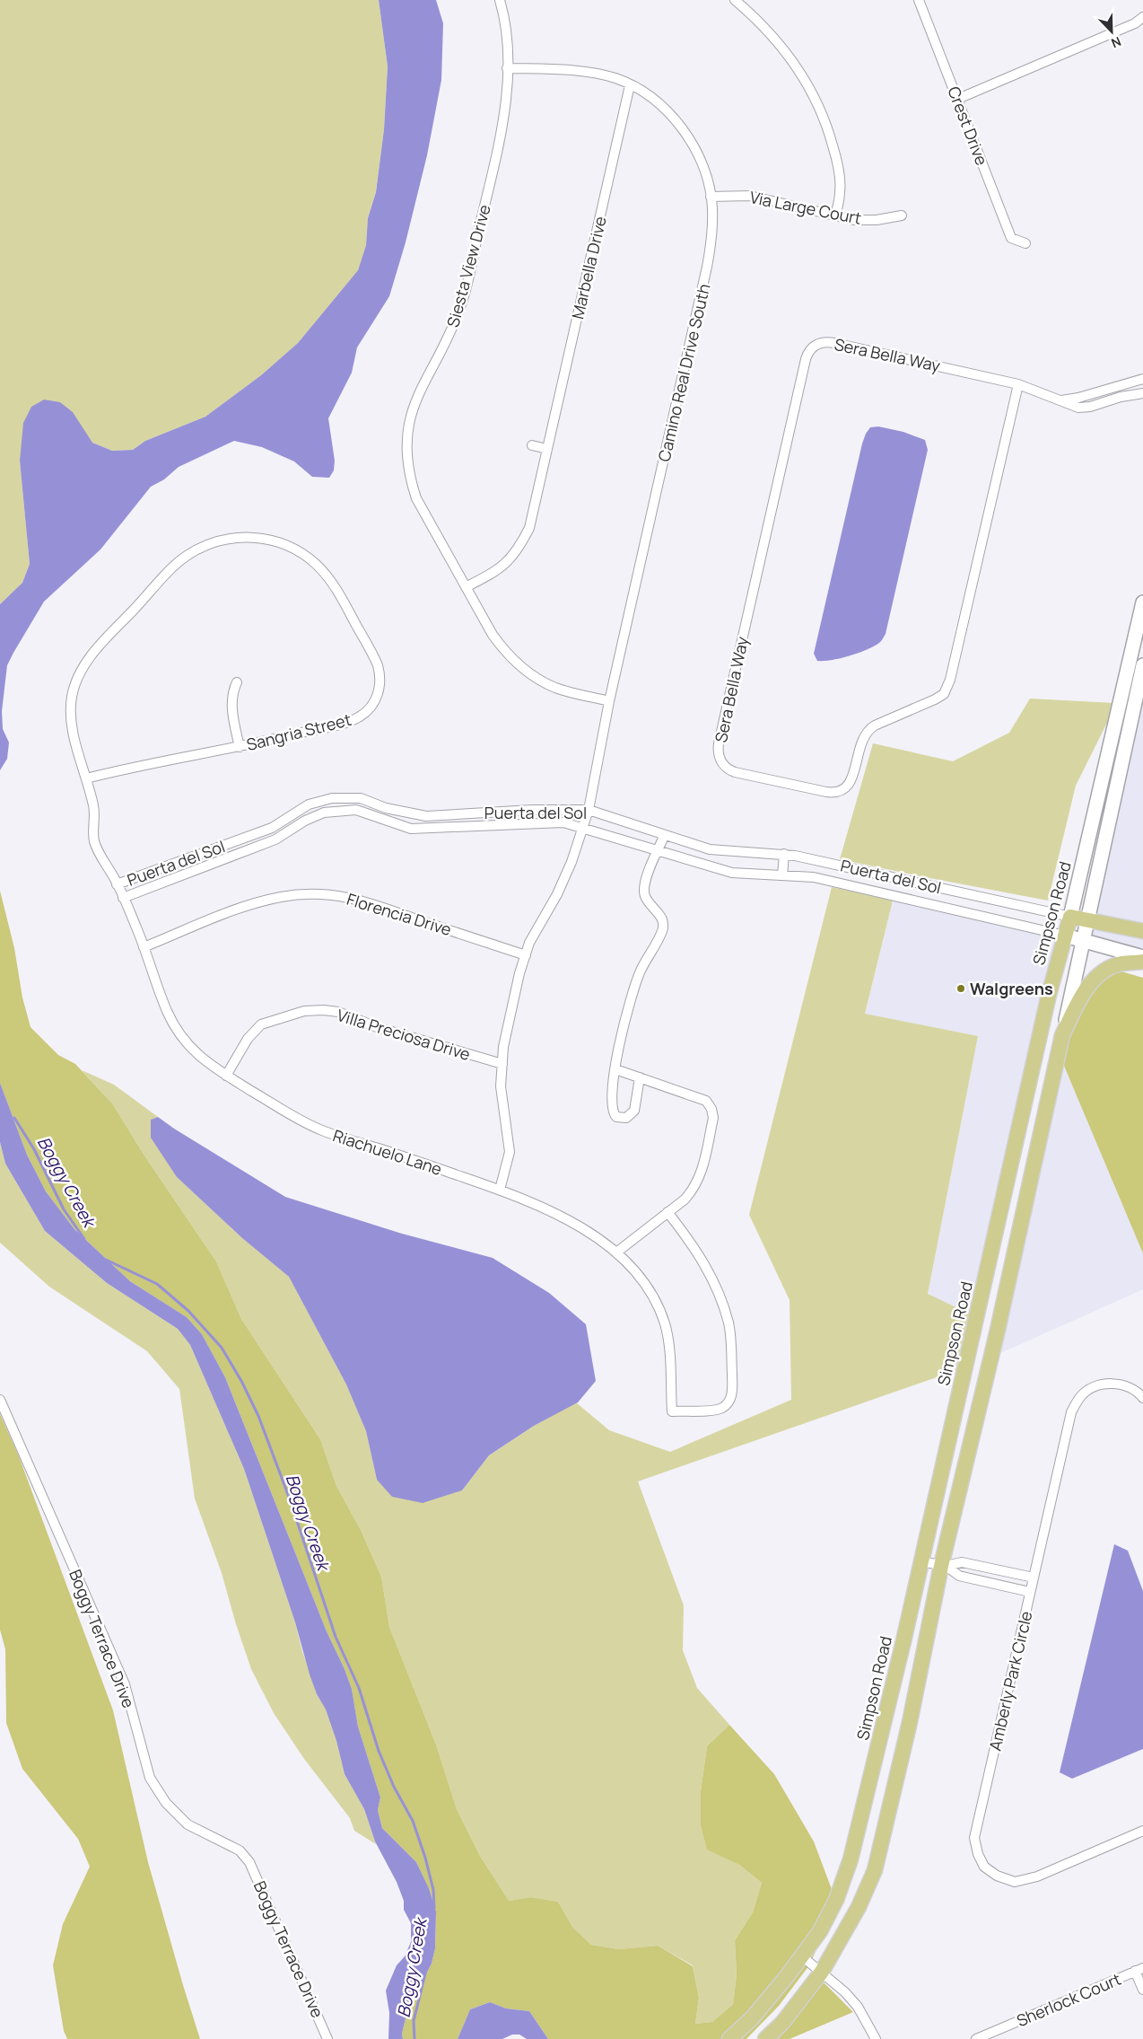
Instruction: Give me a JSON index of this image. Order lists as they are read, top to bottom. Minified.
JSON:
{"streets":{"main road":["Simpson Road"],"street":["Crest Drive","Via Large Court","Siesta View Drive","Marbella Drive","Sera Bella Way","Camino Real Drive South","Sangria Street","Puerta del Sol","Florencia Drive","Villa Preciosa Drive","Riachuelo Lane","Boggy Terrace Drive","Amberly Park Circle","Sherlock Court"]},"crossings":[["Via Large Court","Camino Real Drive South"],["Siesta View Drive","Marbella Drive"],["Siesta View Drive","Camino Real Drive South"],["Marbella Drive","Camino Real Drive South"],["Camino Real Drive South","Puerta del Sol"],["Camino Real Drive South","Florencia Drive"],["Camino Real Drive South","Villa Preciosa Drive"],["Camino Real Drive South","Riachuelo Lane"],["Sangria Street","Riachuelo Lane"],["Puerta del Sol","Simpson Road"],["Puerta del Sol","Riachuelo Lane"],["Florencia Drive","Riachuelo Lane"],["Villa Preciosa Drive","Riachuelo Lane"]],"water":["Boggy Creek"],"places":["Walgreens"],"north":"bottom right"}
